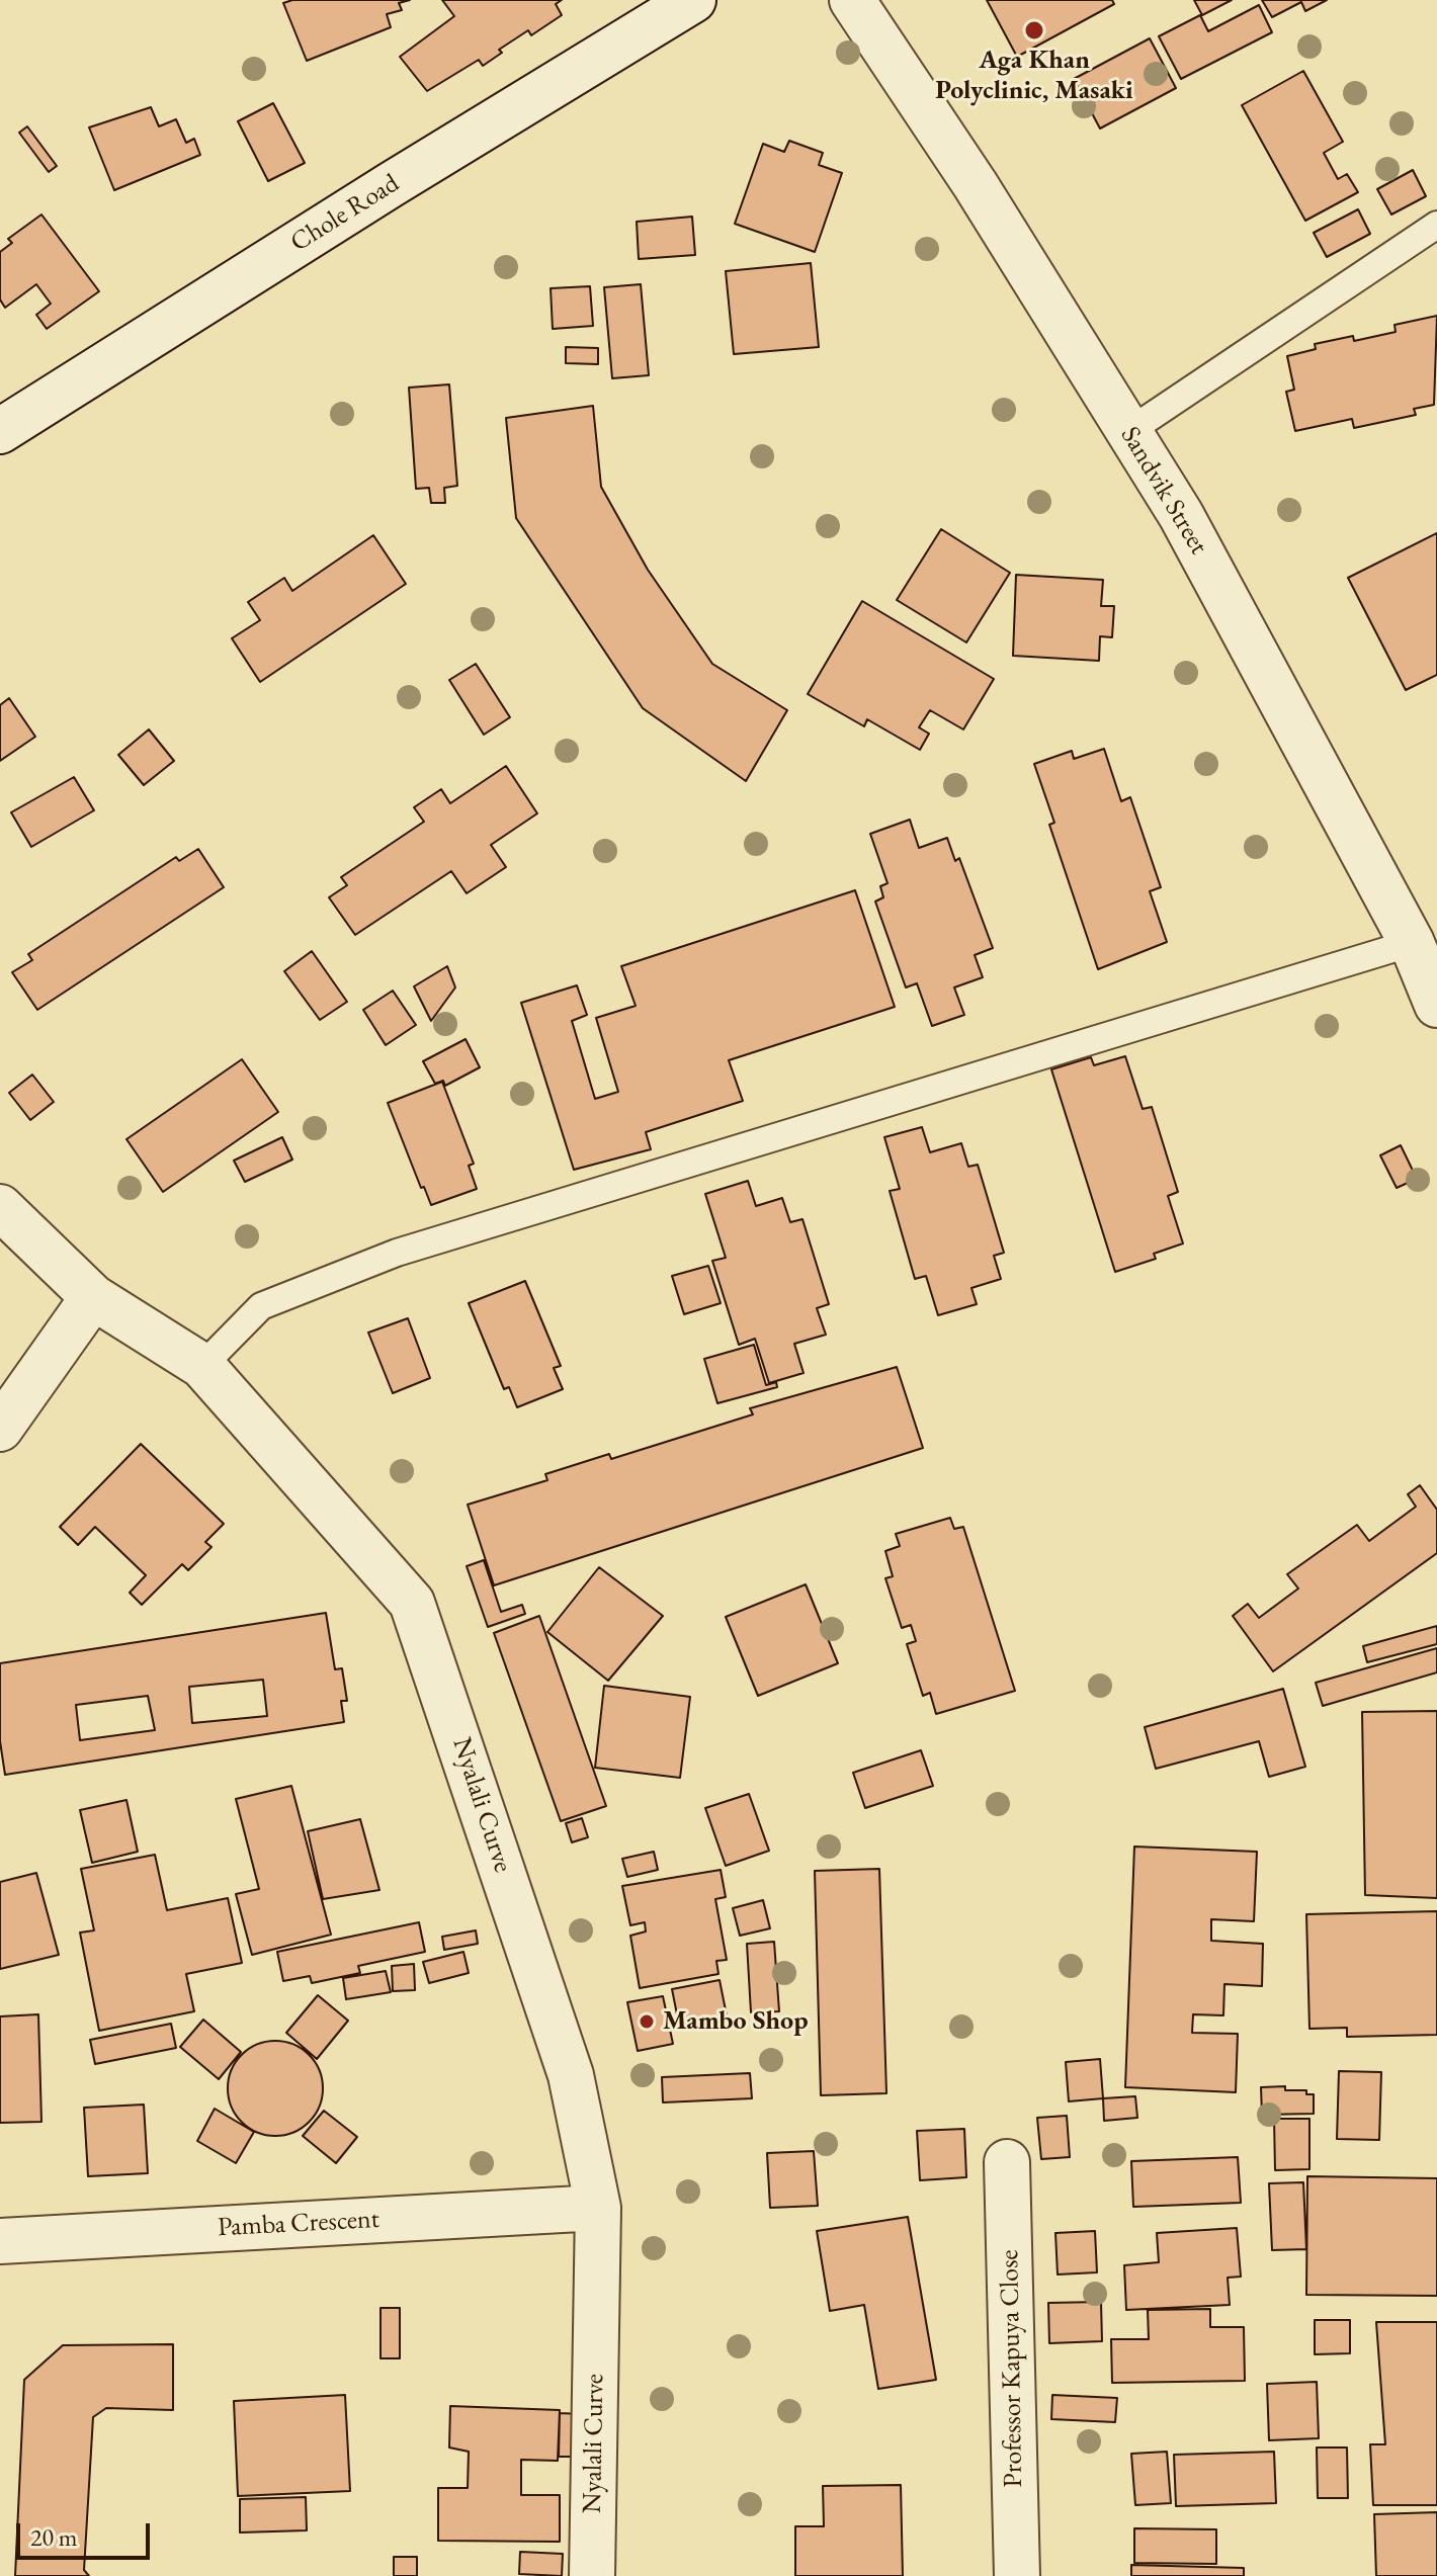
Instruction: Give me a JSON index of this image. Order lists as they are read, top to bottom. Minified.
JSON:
{"streets":{"street":["Chole Road","Sandvik Street","Nyalali Curve","Pamba Crescent","Professor Kapuya Close"]},"crossings":[["Nyalali Curve","Pamba Crescent"]],"places":["Aga Khan Polyclinic, Masaki","Mambo Shop"],"scale_bar":"20 m"}
